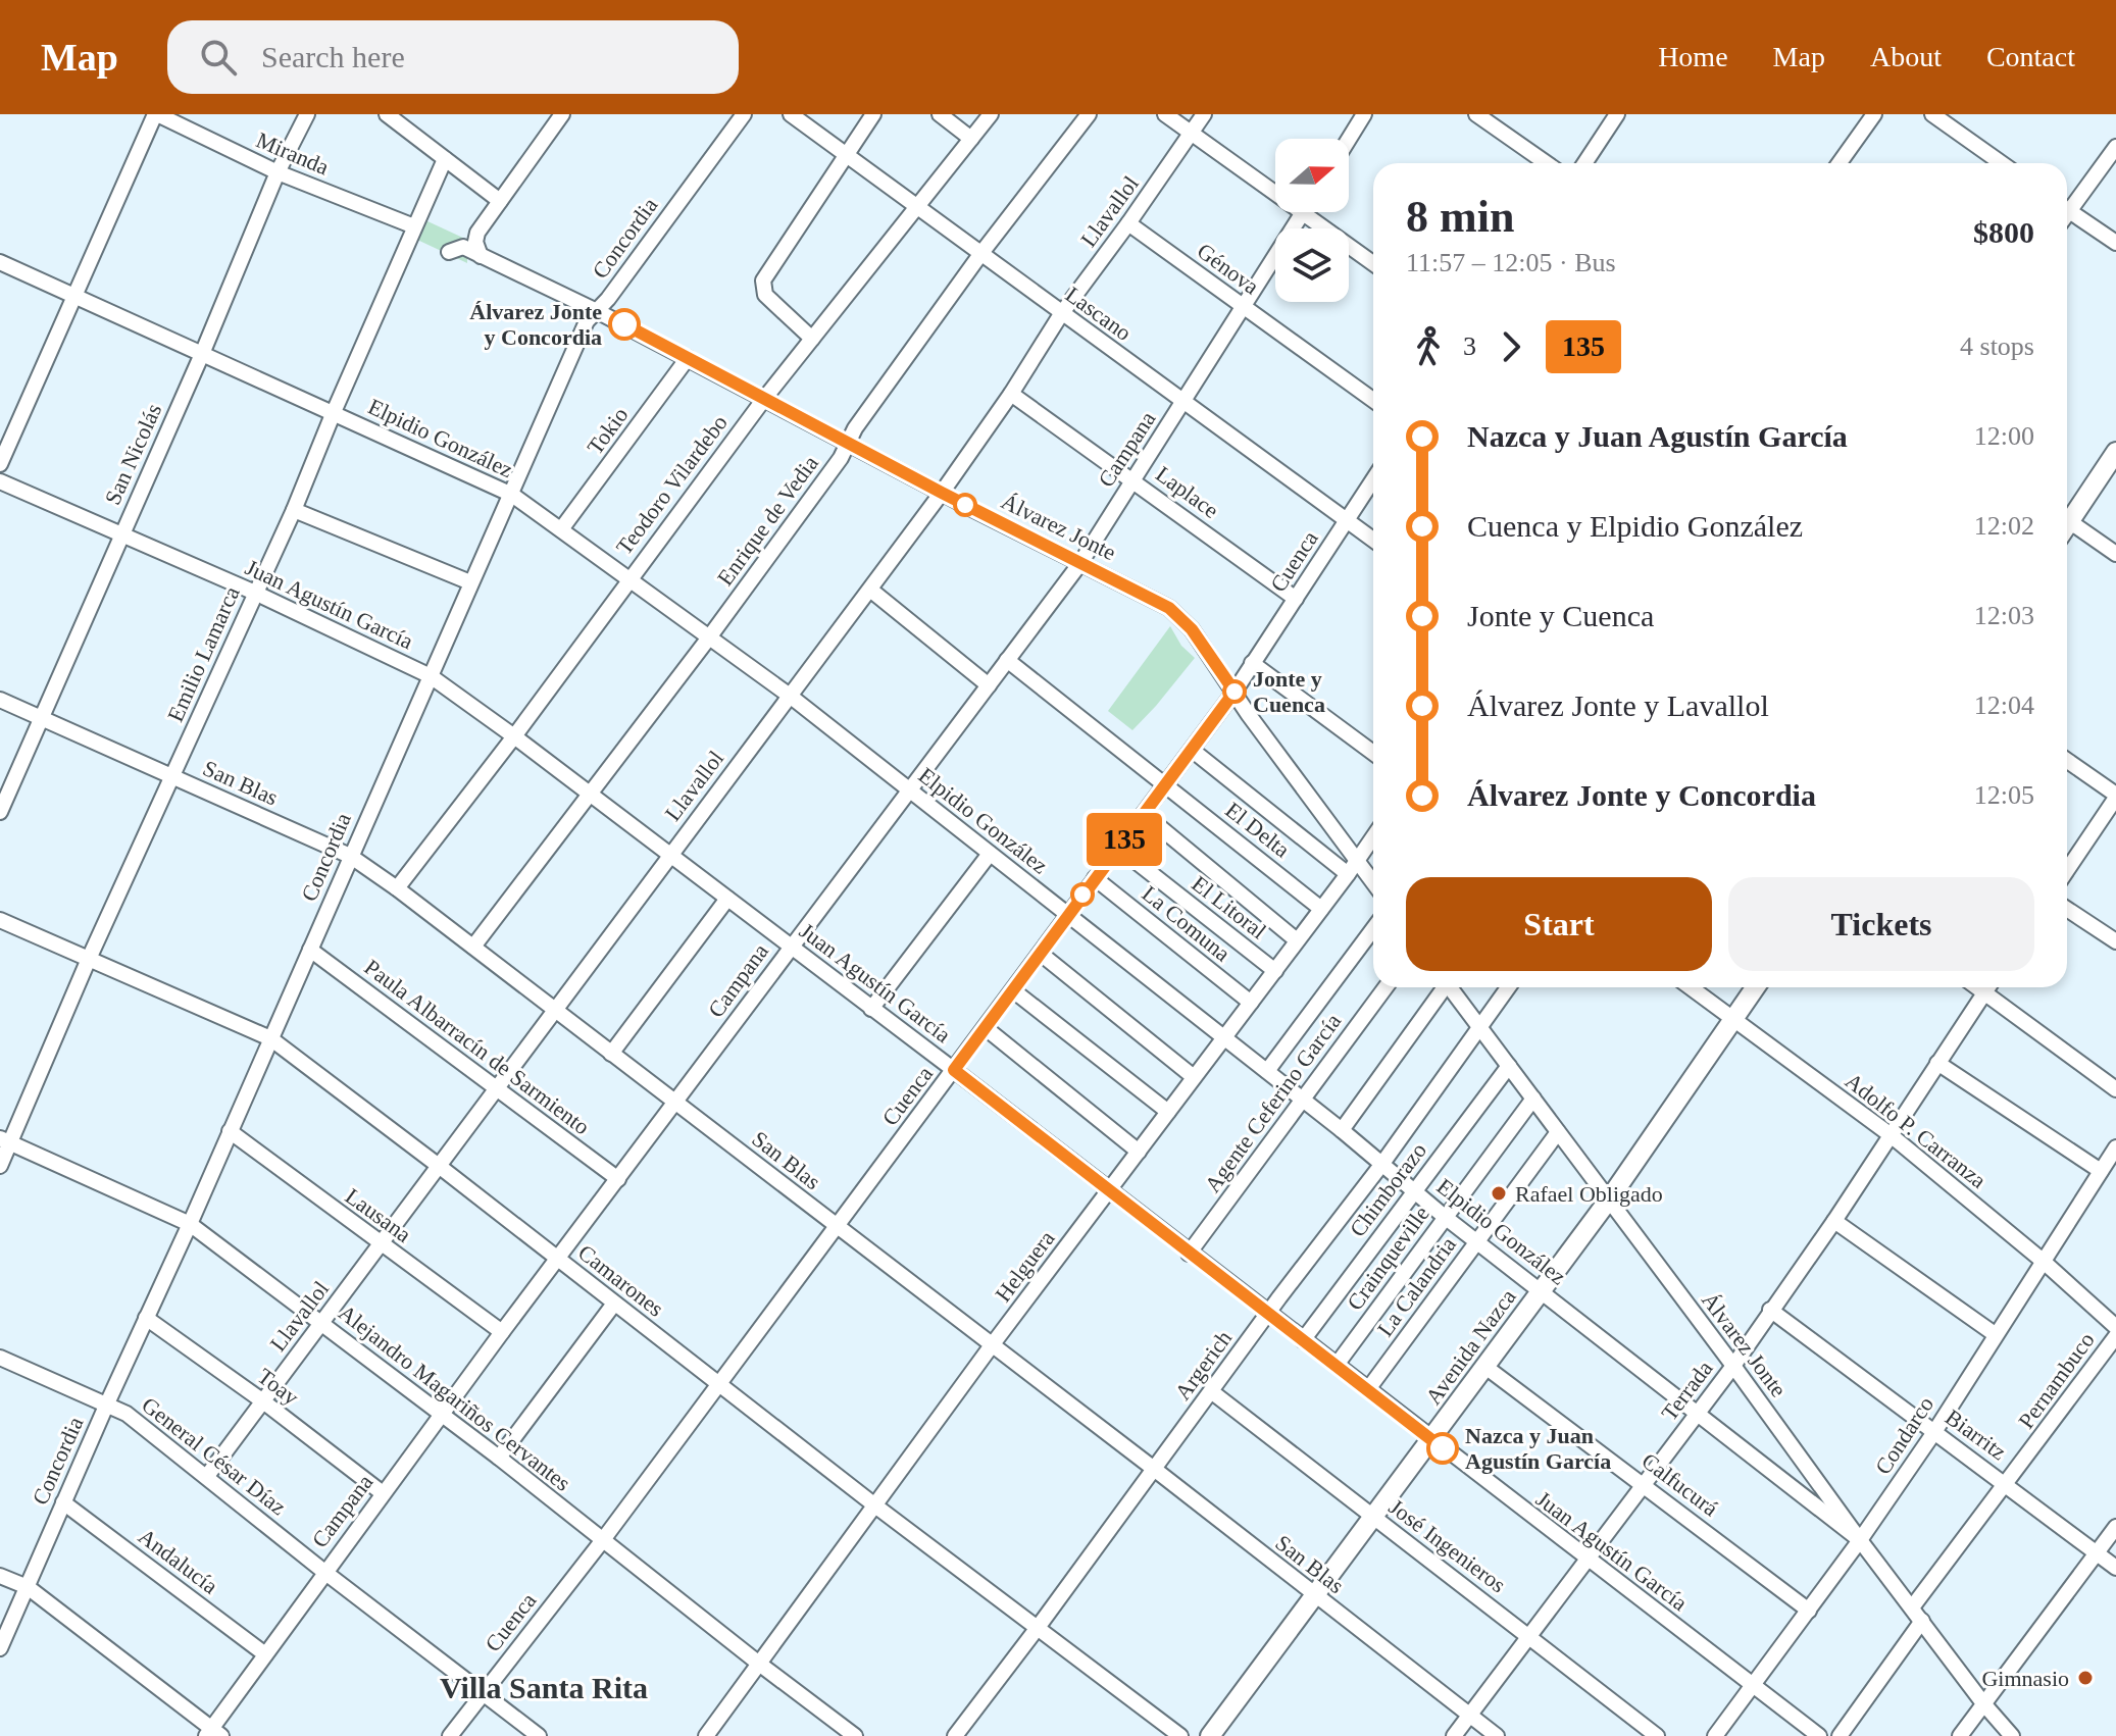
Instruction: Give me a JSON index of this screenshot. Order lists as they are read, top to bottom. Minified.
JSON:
{"streets":{"main road":["Avenida Nazca"],"street":["Miranda","Llavallol","Concordia","Génova","Lascano","Tokio","Elpidio González","Campana","San Nicolás","Teodoro Vilardebo","Laplace","Enrique de Vedia","Álvarez Jonte","Cuenca","Juan Agustín García","Emilio Lamarca","San Blas","El Delta","El Litoral","La Comuna","Paula Albarracín de Sarmiento","Agente Ceferino García","Adolfo P. Carranza","Chimborazo","Lausana","Crainqueville","Helguera","Camarones","La Calandria","Argerich","Pernambuco","Toay","Terrada","Alejandro Magariños Cervantes","Biarritz","Condarco","General César Díaz","Calfucurá","José Ingenieros","Andalucía"]},"crossings":[["Miranda","San Nicolás"],["Miranda","Emilio Lamarca"],["Llavallol","Génova"],["Llavallol","Lascano"],["Llavallol","Elpidio González"],["Llavallol","Laplace"],["Llavallol","Álvarez Jonte"],["Llavallol","Juan Agustín García"],["Llavallol","San Blas"],["Llavallol","Paula Albarracín de Sarmiento"],["Llavallol","Lausana"],["Llavallol","Camarones"],["Llavallol","Toay"],["Llavallol","Alejandro Magariños Cervantes"],["Llavallol","General César Díaz"],["Concordia","Elpidio González"],["Concordia","Álvarez Jonte"],["Concordia","Juan Agustín García"],["Concordia","San Blas"],["Concordia","Paula Albarracín de Sarmiento"],["Concordia","Lausana"],["Concordia","Camarones"],["Concordia","Toay"],["Concordia","Alejandro Magariños Cervantes"],["Concordia","General César Díaz"],["Concordia","Andalucía"],["Génova","Campana"],["Lascano","Campana"],["Lascano","Teodoro Vilardebo"],["Lascano","Enrique de Vedia"],["Lascano","Cuenca"],["Tokio","Elpidio González"],["Tokio","Álvarez Jonte"],["Elpidio González","Campana"],["Elpidio González","San Nicolás"],["Elpidio González","Teodoro Vilardebo"],["Elpidio González","Enrique de Vedia"],["Elpidio González","Álvarez Jonte"],["Elpidio González","Cuenca"],["Elpidio González","Emilio Lamarca"],["Elpidio González","Agente Ceferino García"],["Elpidio González","Chimborazo"],["Elpidio González","Crainqueville"],["Elpidio González","Helguera"],["Elpidio González","La Calandria"],["Elpidio González","Avenida Nazca"],["Elpidio González","Argerich"],["Elpidio González","Terrada"],["Elpidio González","Condarco"],["Campana","Laplace"],["Campana","Álvarez Jonte"],["Campana","Juan Agustín García"],["Campana","San Blas"],["Campana","El Delta"],["Campana","Paula Albarracín de Sarmiento"],["Campana","Lausana"],["Campana","Camarones"],["Campana","Toay"],["Campana","Alejandro Magariños Cervantes"],["Campana","General César Díaz"],["Campana","Andalucía"],["San Nicolás","Juan Agustín García"],["San Nicolás","San Blas"],["Teodoro Vilardebo","Álvarez Jonte"],["Teodoro Vilardebo","Juan Agustín García"],["Teodoro Vilardebo","San Blas"],["Laplace","Cuenca"],["Enrique de Vedia","Álvarez Jonte"],["Enrique de Vedia","Juan Agustín García"],["Enrique de Vedia","San Blas"],["Álvarez Jonte","Cuenca"],["Álvarez Jonte","Chimborazo"],["Álvarez Jonte","Crainqueville"],["Álvarez Jonte","Helguera"],["Álvarez Jonte","La Calandria"],["Álvarez Jonte","Avenida Nazca"],["Álvarez Jonte","Argerich"],["Álvarez Jonte","Pernambuco"],["Álvarez Jonte","Terrada"],["Álvarez Jonte","Condarco"],["Cuenca","Juan Agustín García"],["Cuenca","San Blas"],["Cuenca","El Delta"],["Cuenca","El Litoral"],["Cuenca","La Comuna"],["Cuenca","Camarones"],["Cuenca","Alejandro Magariños Cervantes"],["Cuenca","General César Díaz"],["Juan Agustín García","Emilio Lamarca"],["Juan Agustín García","Agente Ceferino García"],["Juan Agustín García","Chimborazo"],["Juan Agustín García","Crainqueville"],["Juan Agustín García","Helguera"],["Juan Agustín García","La Calandria"],["Juan Agustín García","Avenida Nazca"],["Juan Agustín García","Argerich"],["Juan Agustín García","Terrada"],["Juan Agustín García","Condarco"],["Emilio Lamarca","San Blas"],["Emilio Lamarca","Camarones"],["Emilio Lamarca","Alejandro Magariños Cervantes"],["San Blas","Helguera"],["San Blas","Avenida Nazca"],["San Blas","Argerich"],["San Blas","Terrada"],["El Delta","Helguera"],["El Litoral","Helguera"],["La Comuna","Helguera"],["Adolfo P. Carranza","Avenida Nazca"],["Adolfo P. Carranza","Terrada"],["Adolfo P. Carranza","Condarco"],["Helguera","Camarones"],["Helguera","Alejandro Magariños Cervantes"],["Camarones","Argerich"],["Avenida Nazca","Calfucurá"],["Avenida Nazca","José Ingenieros"],["Argerich","José Ingenieros"],["Pernambuco","Biarritz"],["Terrada","Biarritz"],["Terrada","Calfucurá"],["Terrada","José Ingenieros"],["Biarritz","Condarco"],["Condarco","Calfucurá"]],"districts":["Villa Santa Rita"],"places":["Álvarez Jonte y Concordia","Jonte y Cuenca","Rafael Obligado","Nazca y Juan Agustín García","Gimnasio"],"lines":["bus line 135"],"north":"right","page":{"header":"Map","search":"Search here","nav":["Home","Map","About","Contact"],"on_map":"135","heading":["8 min","11:57 – 12:05 · Bus","$800"],"legs":["3","135","4 stops"],"list":[{"name":"Nazca y Juan Agustín García","value":"12:00"},{"name":"Cuenca y Elpidio González","value":"12:02"},{"name":"Jonte y Cuenca","value":"12:03"},{"name":"Álvarez Jonte y Lavallol","value":"12:04"},{"name":"Álvarez Jonte y Concordia","value":"12:05"}],"buttons":["Start","Tickets"]}}
